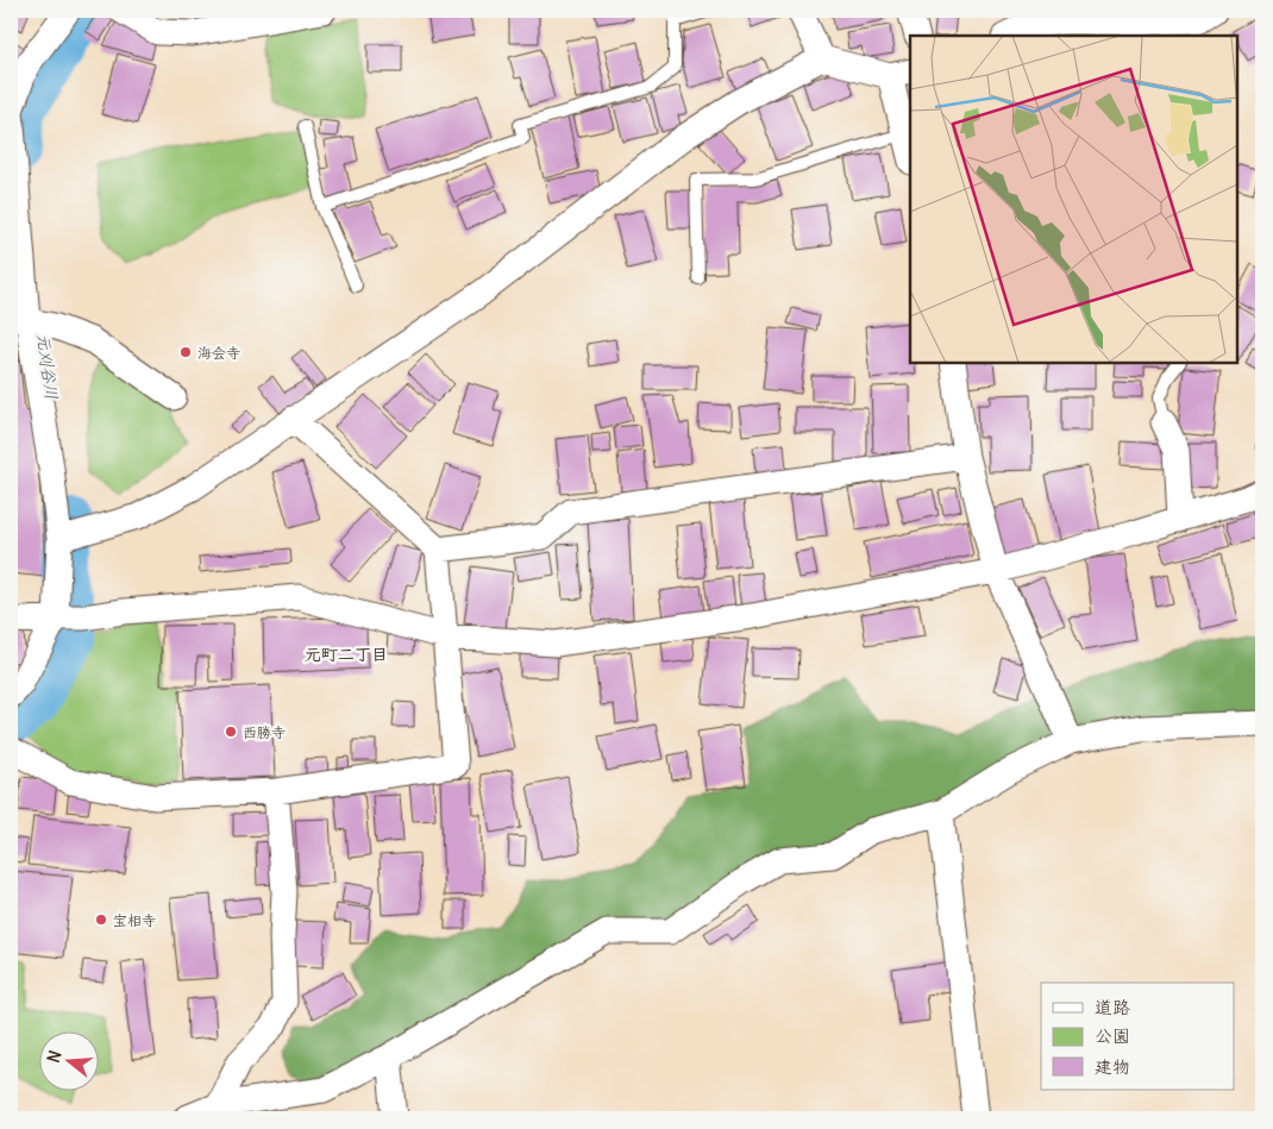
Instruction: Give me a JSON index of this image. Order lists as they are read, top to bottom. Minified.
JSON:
{"districts":["元町二丁目"],"water":["元刈谷川"],"places":["海会寺","西勝寺","宝相寺"],"legend":["道路","公園","建物"],"north":"left"}
